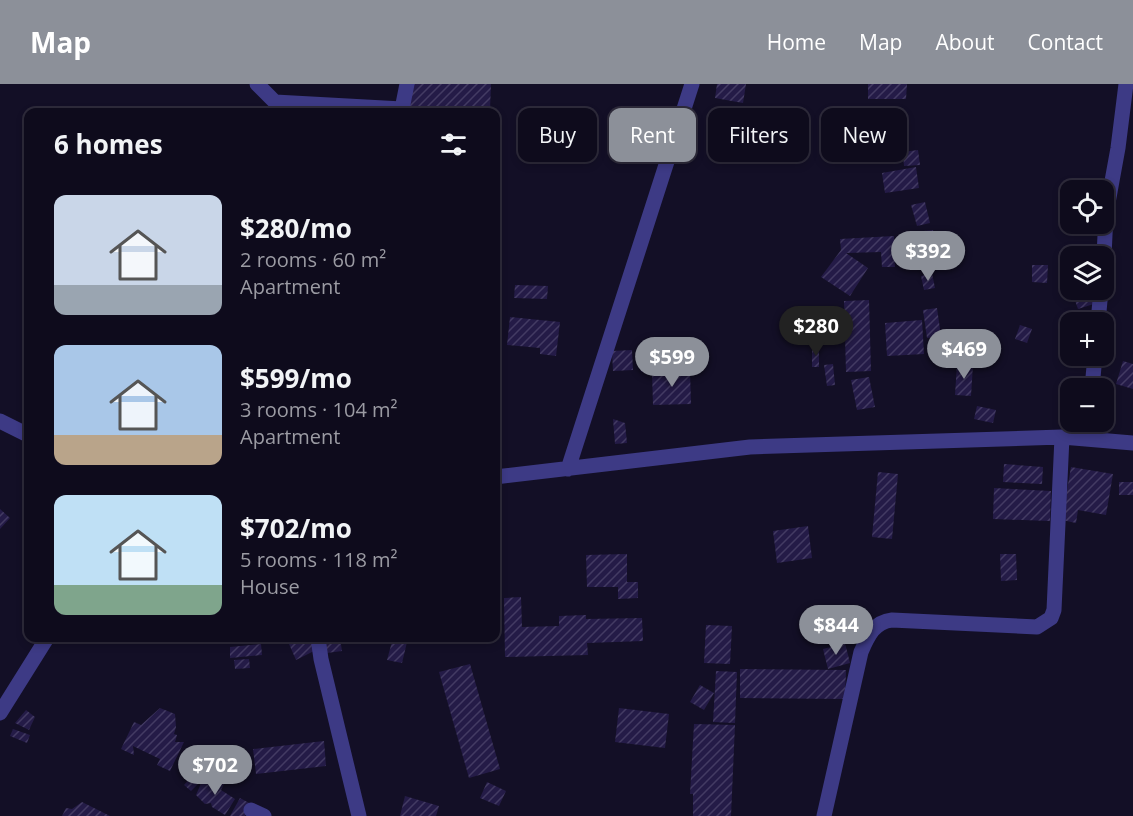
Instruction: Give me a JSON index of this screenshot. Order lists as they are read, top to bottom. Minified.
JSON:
{"page":{"header":"Map","nav":["Home","Map","About","Contact"],"chip":["Buy","Rent","Filters","New"],"heading":"6 homes","map_buttons":["+","−"],"list":[{"name":"$280/mo","note":"2 rooms · 60 m² · Apartment"},{"name":"$599/mo","note":"3 rooms · 104 m² · Apartment"},{"name":"$702/mo","note":"5 rooms · 118 m² · House"}],"price":["$392","$280","$469","$599","$844","$702"]}}
